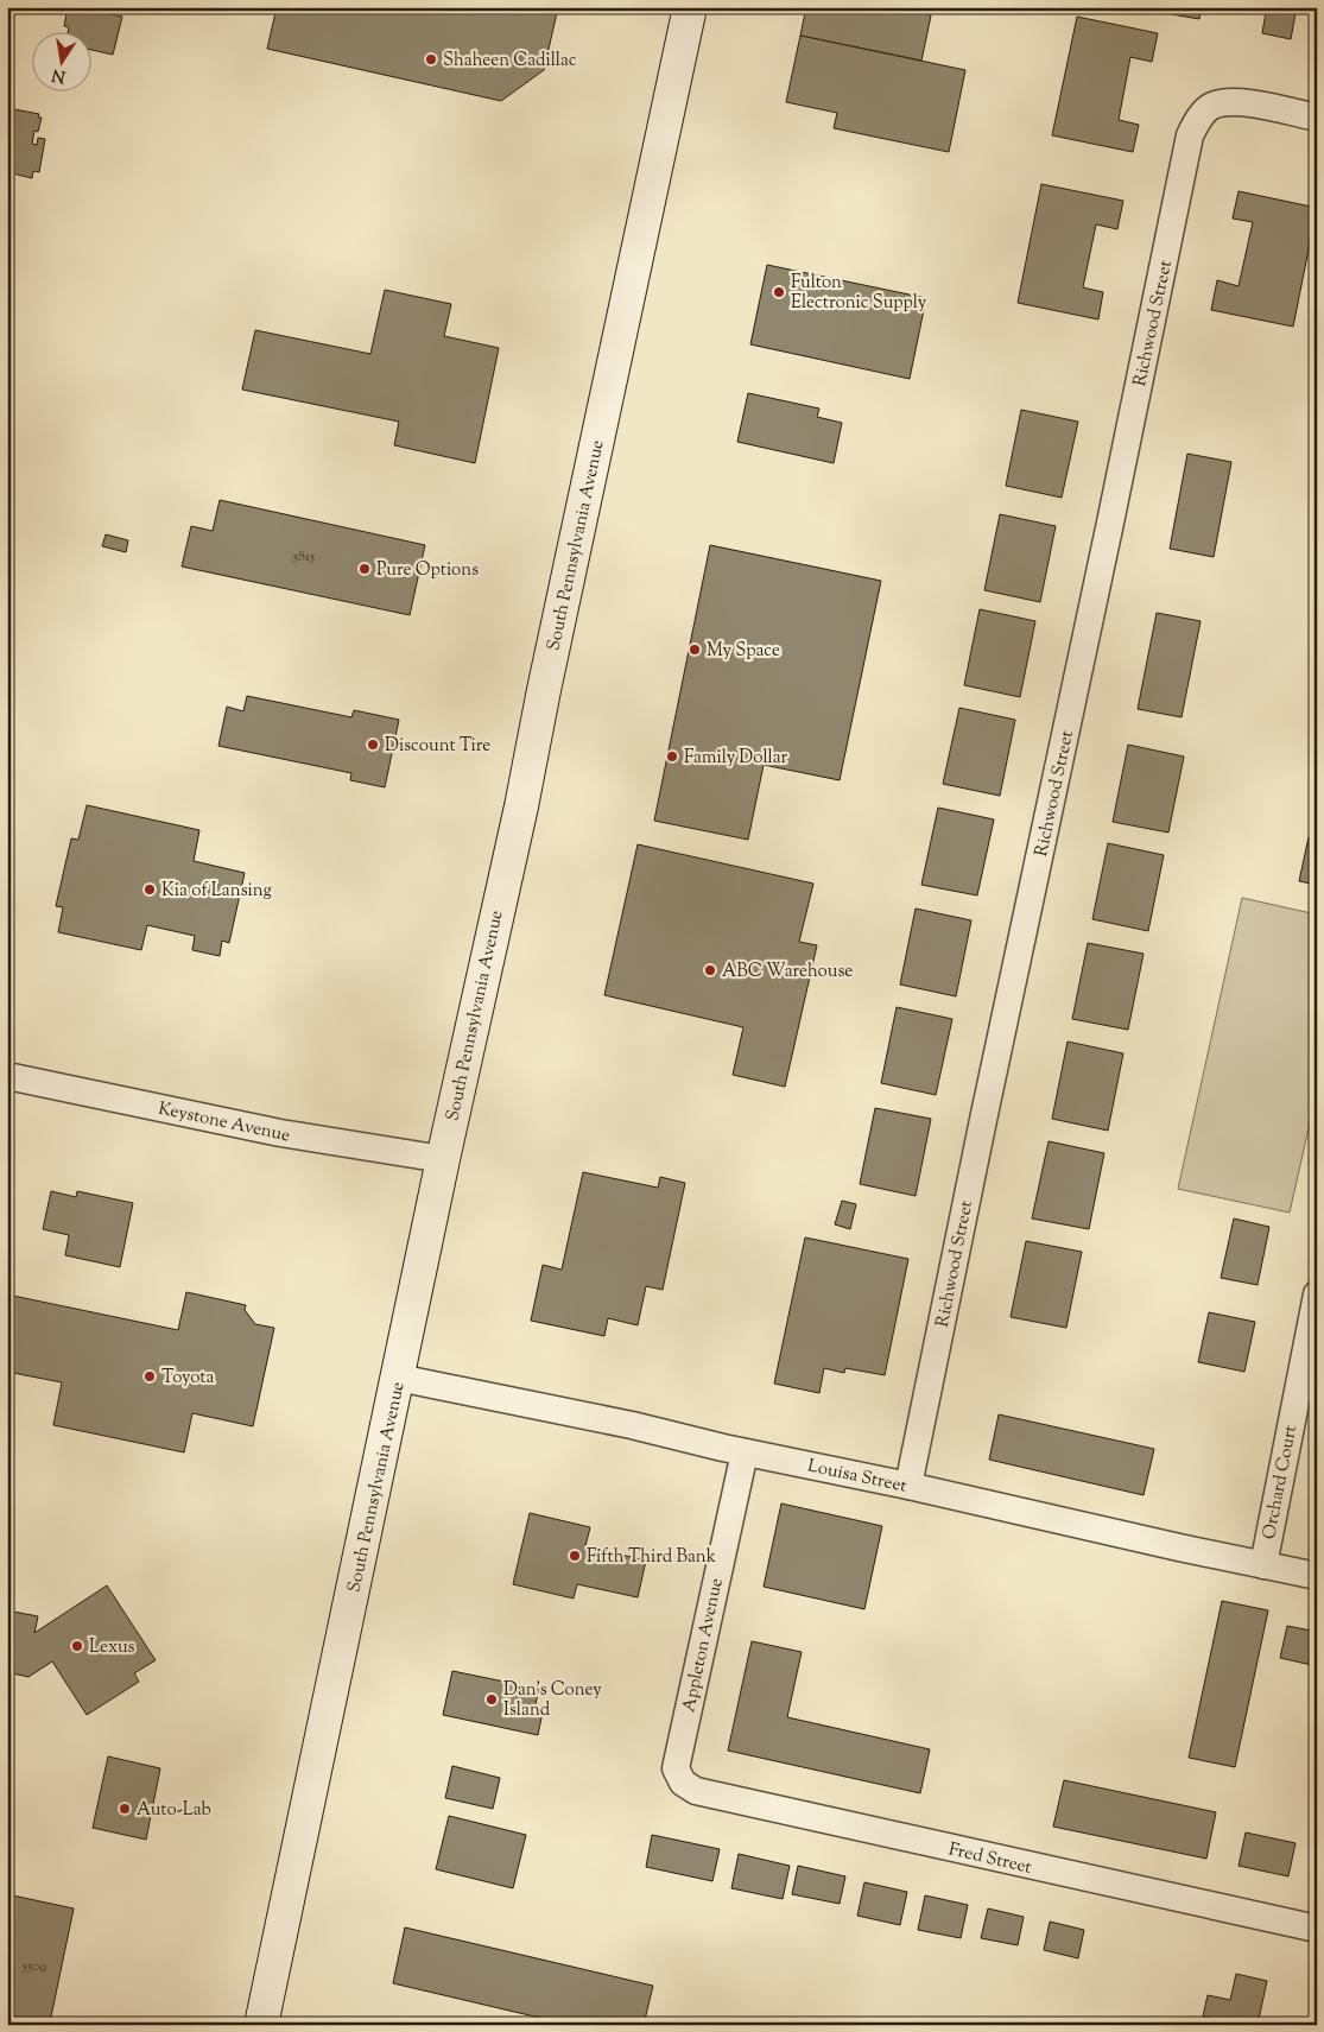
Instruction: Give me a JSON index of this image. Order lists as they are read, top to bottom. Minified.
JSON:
{"streets":{"main road":["South Pennsylvania Avenue"],"street":["Richwood Street","Keystone Avenue","Louisa Street","Orchard Court","Appleton Avenue","Fred Street"]},"crossings":[["Richwood Street","Louisa Street"],["South Pennsylvania Avenue","Keystone Avenue"],["South Pennsylvania Avenue","Louisa Street"],["Louisa Street","Orchard Court"],["Louisa Street","Appleton Avenue"],["Appleton Avenue","Fred Street"]],"places":["Shaheen Cadillac","Fulton Electronic Supply","Pure Options","My Space","Discount Tire","Family Dollar","Kia of Lansing","ABC Warehouse","Toyota","Fifth Third Bank","Lexus","Dan's Coney Island","Auto-Lab"],"house_numbers":["5815","5509"],"north":"bottom"}
